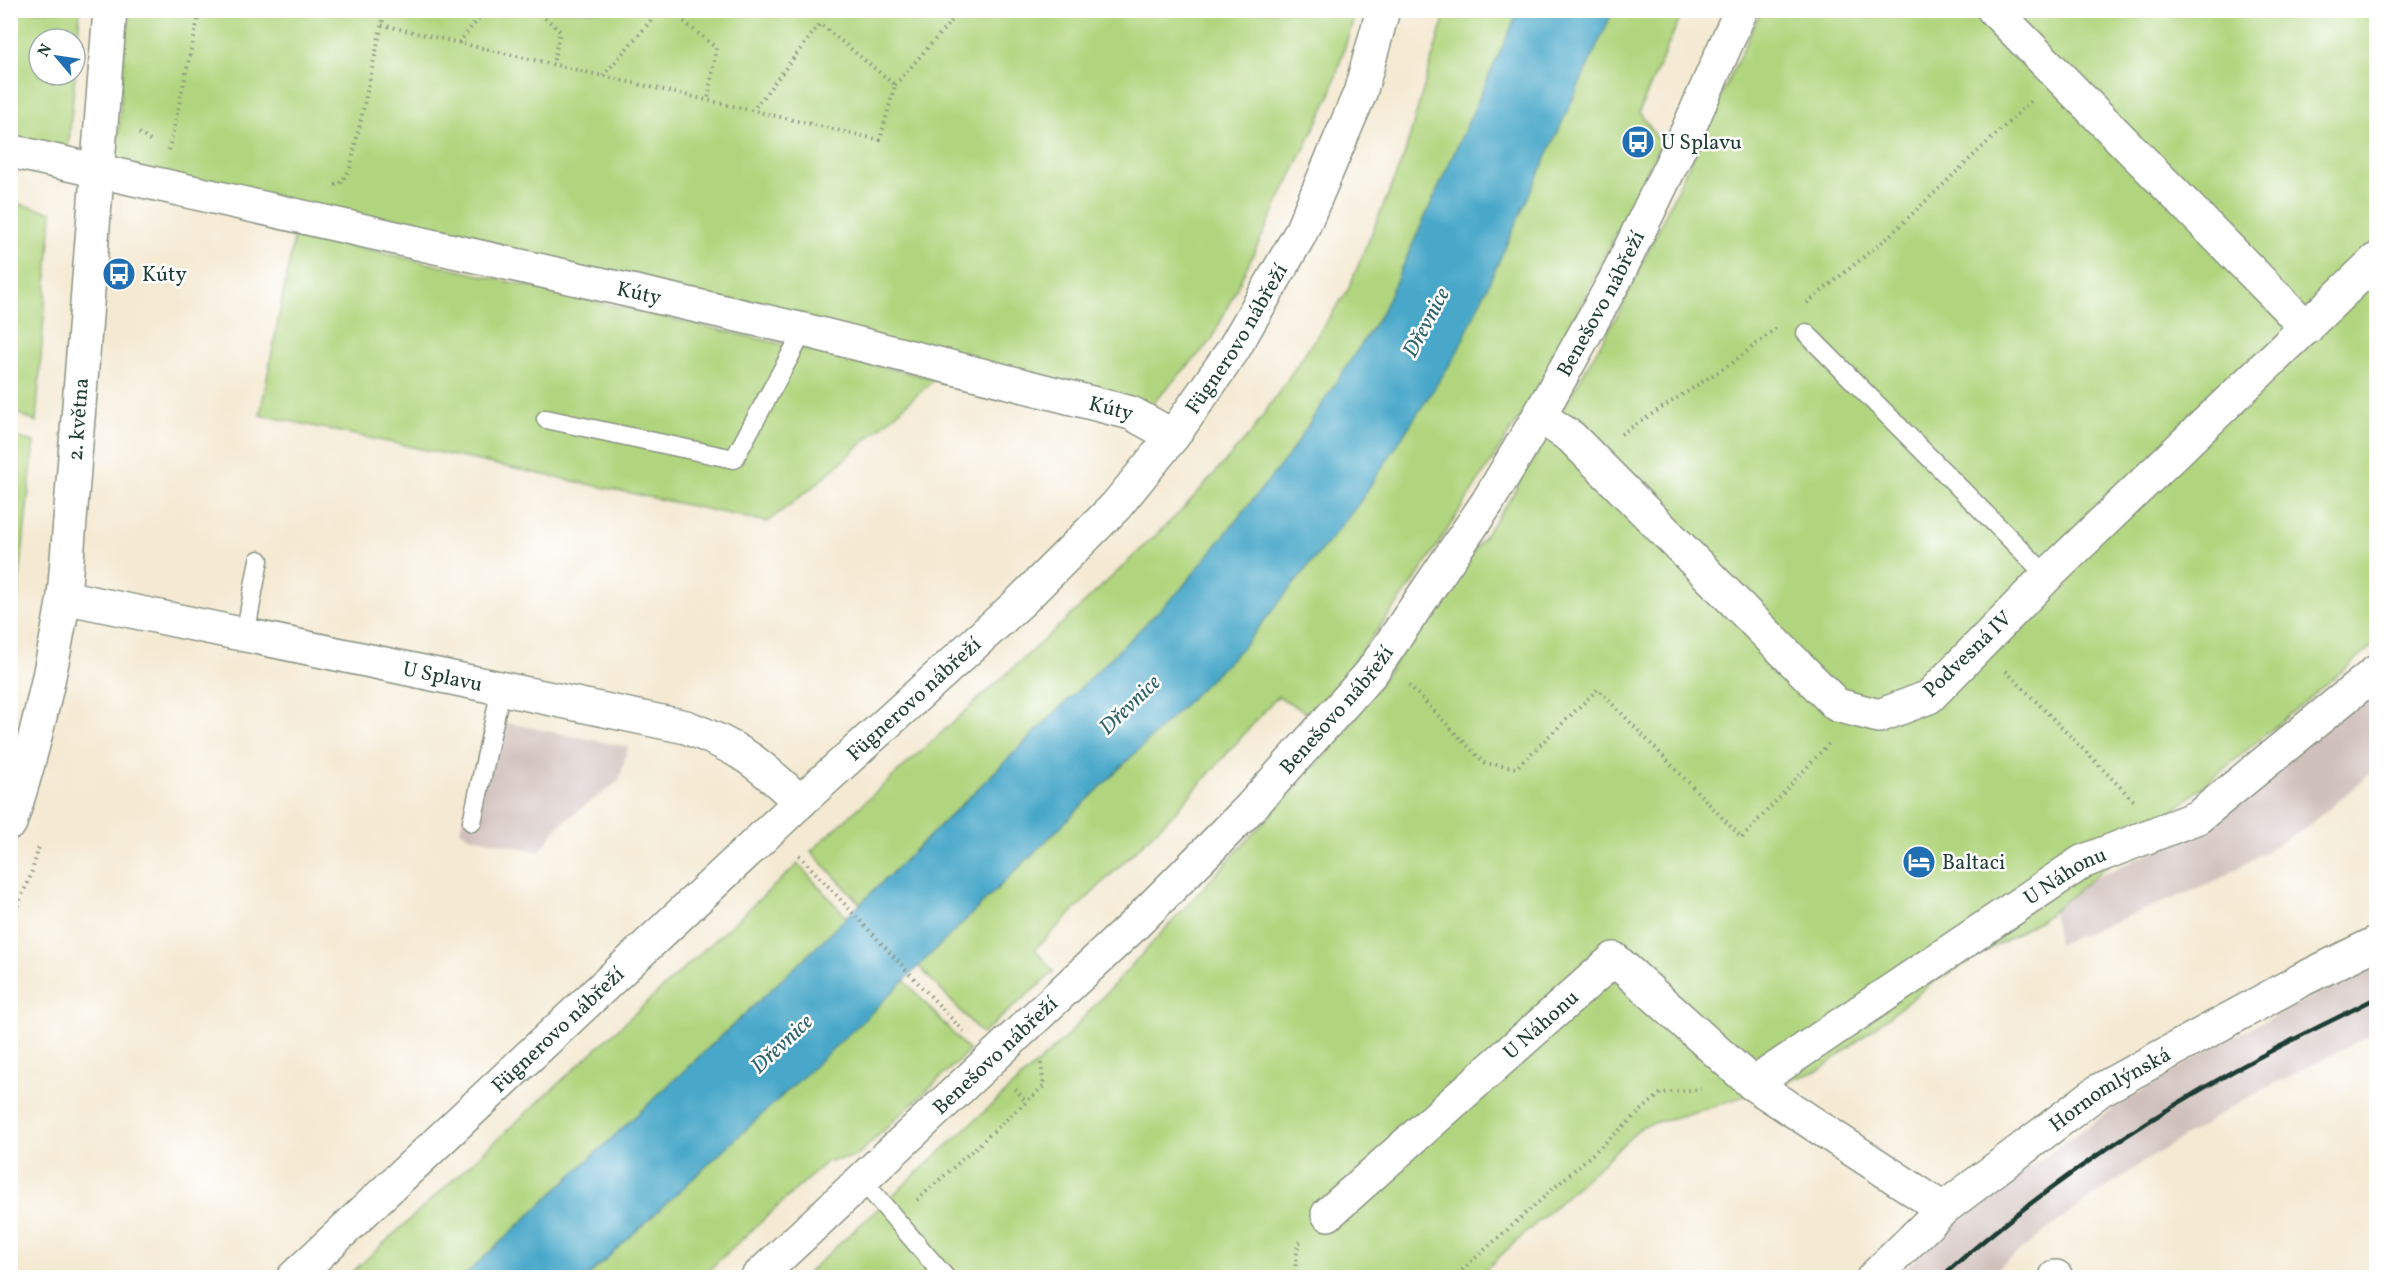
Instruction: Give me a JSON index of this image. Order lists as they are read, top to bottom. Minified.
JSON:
{"streets":{"street":["Kúty","Benešovo nábřeží","Fügnerovo nábřeží","2. května","Podvesná IV","U Splavu","U Náhonu","Hornomlýnská"]},"crossings":[["Kúty","Fügnerovo nábřeží"],["Kúty","2. května"],["Fügnerovo nábřeží","U Splavu"],["2. května","U Splavu"],["U Náhonu","Hornomlýnská"]],"water":["Dřevnice"],"places":{"bus stop":["U Splavu","Kúty"],"hotel":["Baltaci"]},"north":"top left"}
